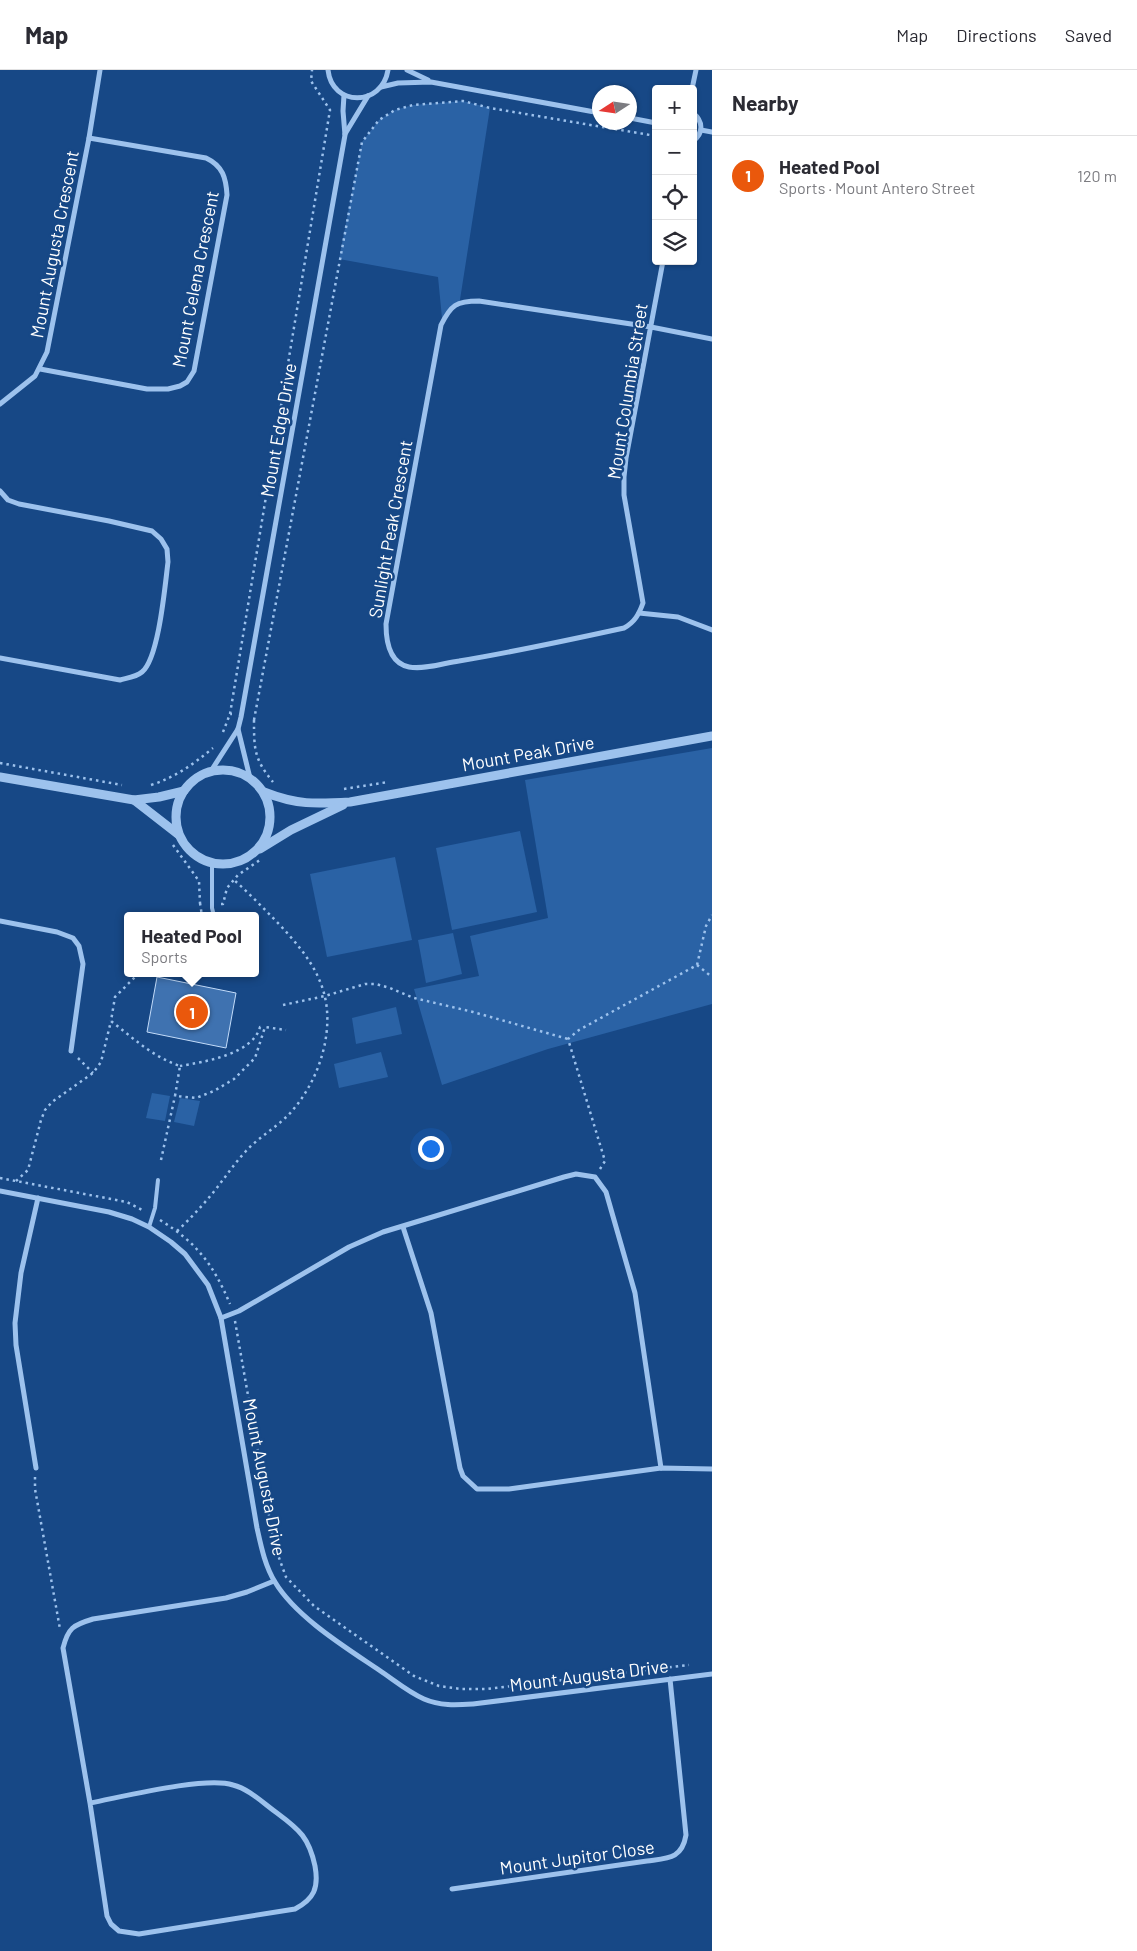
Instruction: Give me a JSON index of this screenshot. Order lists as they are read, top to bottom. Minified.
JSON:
{"streets":{"street":["Mount Augusta Crescent","Mount Celena Crescent","Mount Columbia Street","Mount Edge Drive","Sunlight Peak Crescent","Mount Peak Drive","Mount Augusta Drive","Mount Jupitor Close"]},"crossings":[["Mount Augusta Crescent","Mount Celena Crescent"],["Mount Columbia Street","Sunlight Peak Crescent"],["Mount Edge Drive","Mount Peak Drive"],["Mount Augusta Drive","Mount Jupitor Close"]],"north":"left","page":{"header":"Map","nav":["Map","Directions","Saved"],"heading":"Nearby","map_buttons":["+","−"],"list":[{"mark":"1","name":"Heated Pool","note":"Sports · Mount Antero Street","value":"120 m"}],"popup":["Heated Pool","Sports"],"pins":"1"}}
